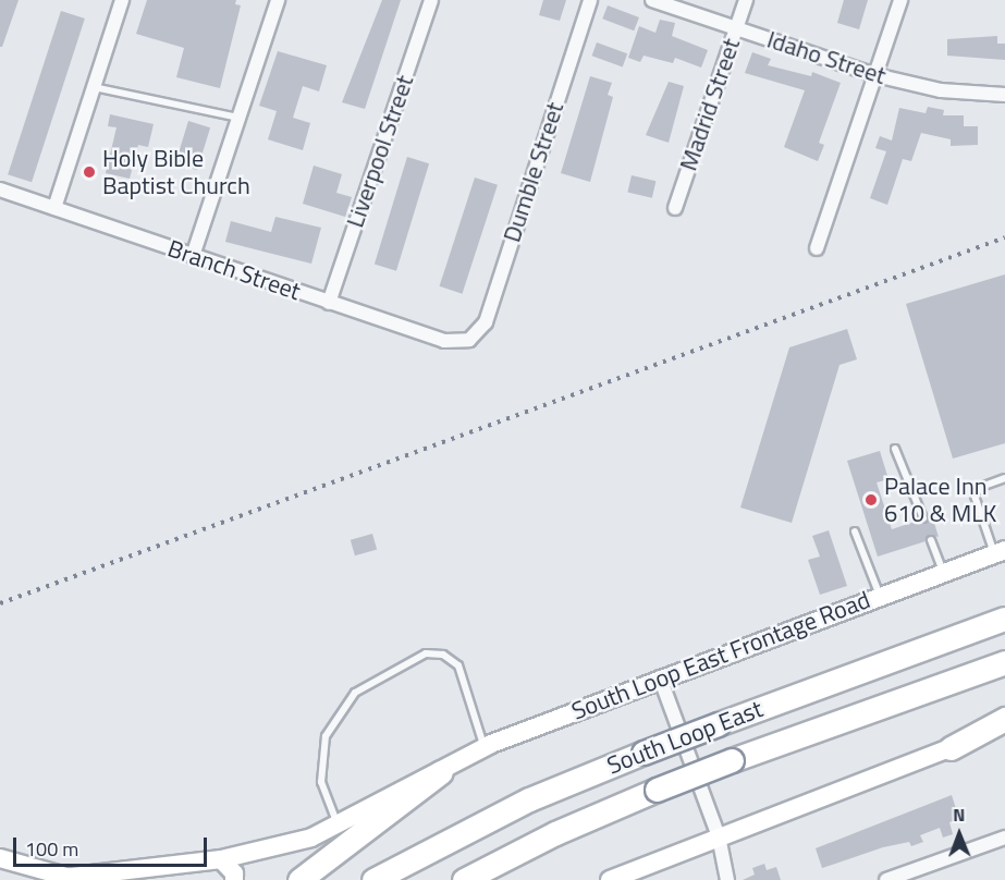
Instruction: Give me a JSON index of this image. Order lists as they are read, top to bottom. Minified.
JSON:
{"streets":{"highway":["South Loop East"],"main road":["South Loop East Frontage Road"],"street":["Idaho Street","Madrid Street","Liverpool Street","Dumble Street","Branch Street"]},"crossings":[["Idaho Street","Madrid Street"],["Liverpool Street","Branch Street"],["Dumble Street","Branch Street"]],"places":["Holy Bible Baptist Church","Palace Inn 610 & MLK"],"scale_bar":"100 m","north":"top"}
